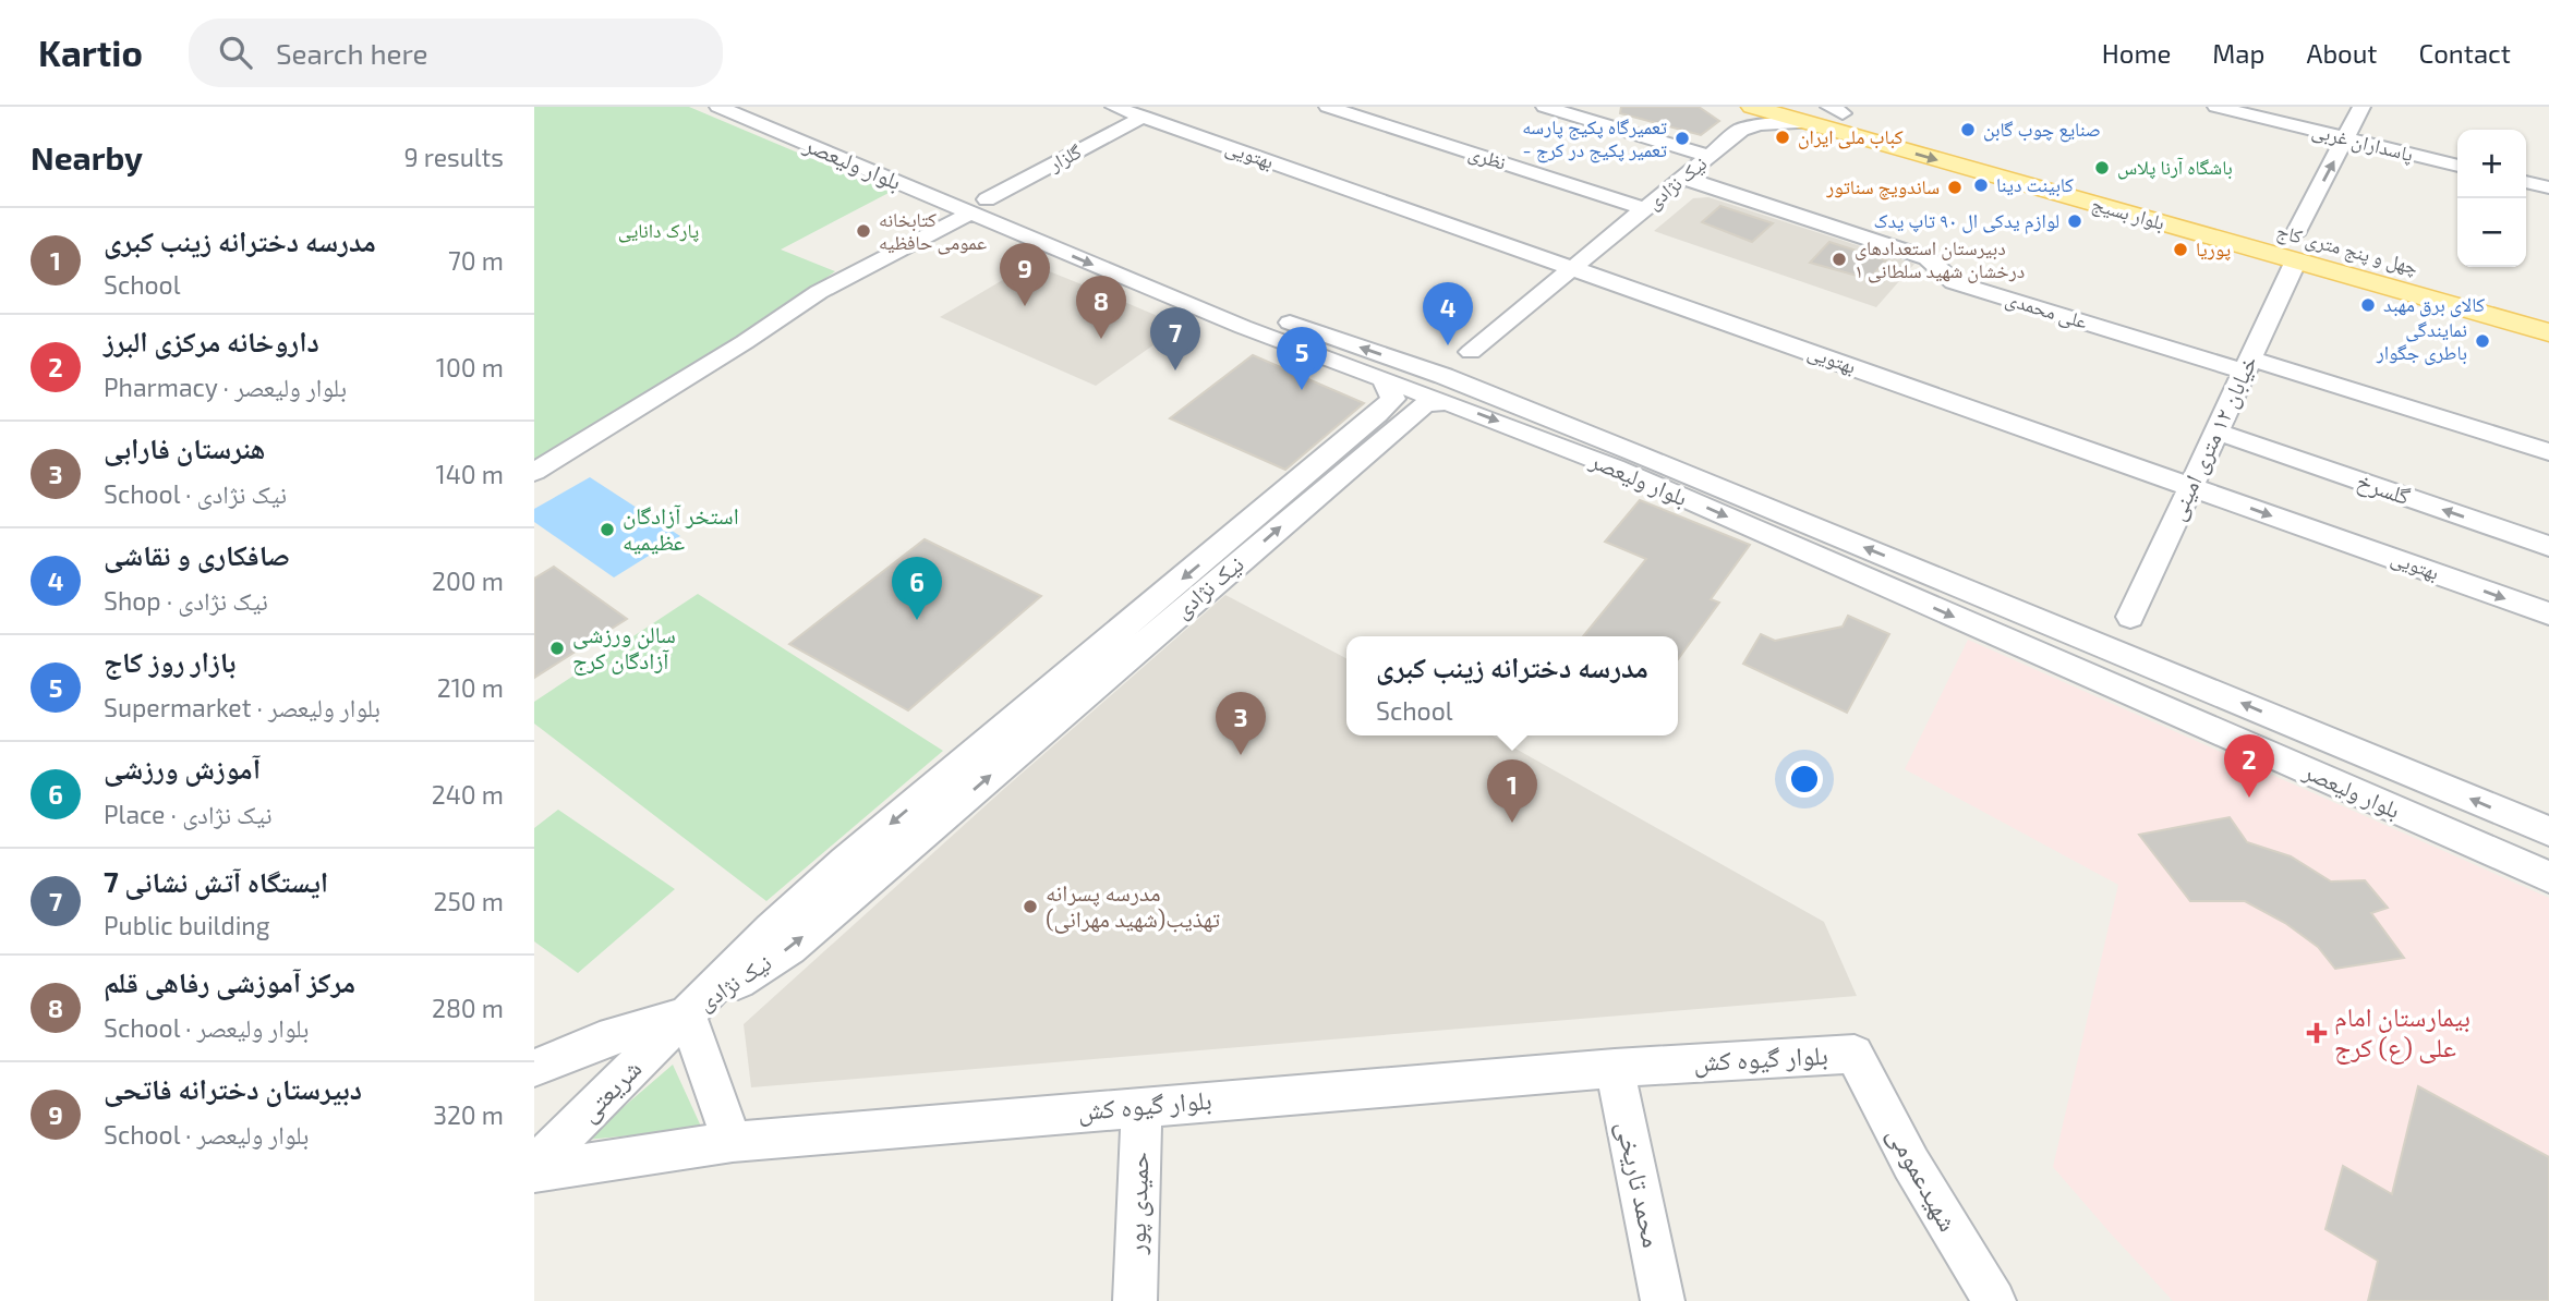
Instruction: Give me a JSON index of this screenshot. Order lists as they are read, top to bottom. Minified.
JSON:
{"streets":{"main road":["بلوار بسیج","چهل و پنج متری کاج"],"street":["پاسداران غربی","بهتویی","گلزار","نظری","بلوار ولیعصر","نیک نژادی","علی محمدی","خیابان ۱۲ متری امینی","گلسرخ","بلوار گیوه کش","شریعتی","شهیدعمومی","محمد تاریخی","حمیدی پور"]},"crossings":[["بهتویی","گلزار"],["بهتویی","نیک نژادی"],["بهتویی","خیابان ۱۲ متری امینی"],["گلزار","بلوار ولیعصر"],["نظری","نیک نژادی"],["بلوار ولیعصر","نیک نژادی"],["نیک نژادی","بلوار بسیج"],["نیک نژادی","علی محمدی"],["نیک نژادی","شریعتی"],["بلوار بسیج","چهل و پنج متری کاج"],["بلوار بسیج","خیابان ۱۲ متری امینی"],["علی محمدی","خیابان ۱۲ متری امینی"],["خیابان ۱۲ متری امینی","گلسرخ"],["بلوار گیوه کش","شریعتی"],["بلوار گیوه کش","شهیدعمومی"],["بلوار گیوه کش","محمد تاریخی"],["بلوار گیوه کش","حمیدی پور"]],"one_way":["گلسرخ"],"parks":["پارک دانایی"],"places":{"other":["صنایع چوب گابن","کباب ملی ایران","تعمیرگاه پکیج پارسه - تعمیر پکیج در کرج","باشگاه آرنا پلاس","کابینت دینا","ساندویچ سناتور","لوازم یدکی ال ۹۰ تاپ یدک","کتابخانه عمومی حافظیه","پوریا","دبیرستان استعدادهای درخشان شهید سلطانی ۱","کالای برق مهبد","نمایندگی باطری جگوار","استخر آزادگان عظیمیه","سالن ورزشی آزادگان کرج","مدرسه پسرانه تهذیب(شهید مهرانی)"],"health":["بیمارستان امام علی (ع) کرج"]},"page":{"header":"Kartio","search":"Search here","nav":["Home","Map","About","Contact"],"heading":["Nearby","9 results"],"map_buttons":["+","−"],"list":[{"mark":"1","name":"مدرسه دخترانه زینب کبری","note":"School","value":"70 m"},{"mark":"2","name":"داروخانه مرکزی البرز","note":"Pharmacy · بلوار ولیعصر","value":"100 m"},{"mark":"3","name":"هنرستان فارابی","note":"School · نیک نژادی","value":"140 m"},{"mark":"4","name":"صافکاری و نقاشی","note":"Shop · نیک نژادی","value":"200 m"},{"mark":"5","name":"بازار روز کاج","note":"Supermarket · بلوار ولیعصر","value":"210 m"},{"mark":"6","name":"آموزش ورزشی","note":"Place · نیک نژادی","value":"240 m"},{"mark":"7","name":"ایستگاه آتش نشانی 7","note":"Public building","value":"250 m"},{"mark":"8","name":"مرکز آموزشی رفاهی قلم","note":"School · بلوار ولیعصر","value":"280 m"},{"mark":"9","name":"دبیرستان دخترانه فاتحی","note":"School · بلوار ولیعصر","value":"320 m"}],"pins":["9","8","4","7","5","6","3","2","1"],"popup":["مدرسه دخترانه زینب کبری","School"]}}
